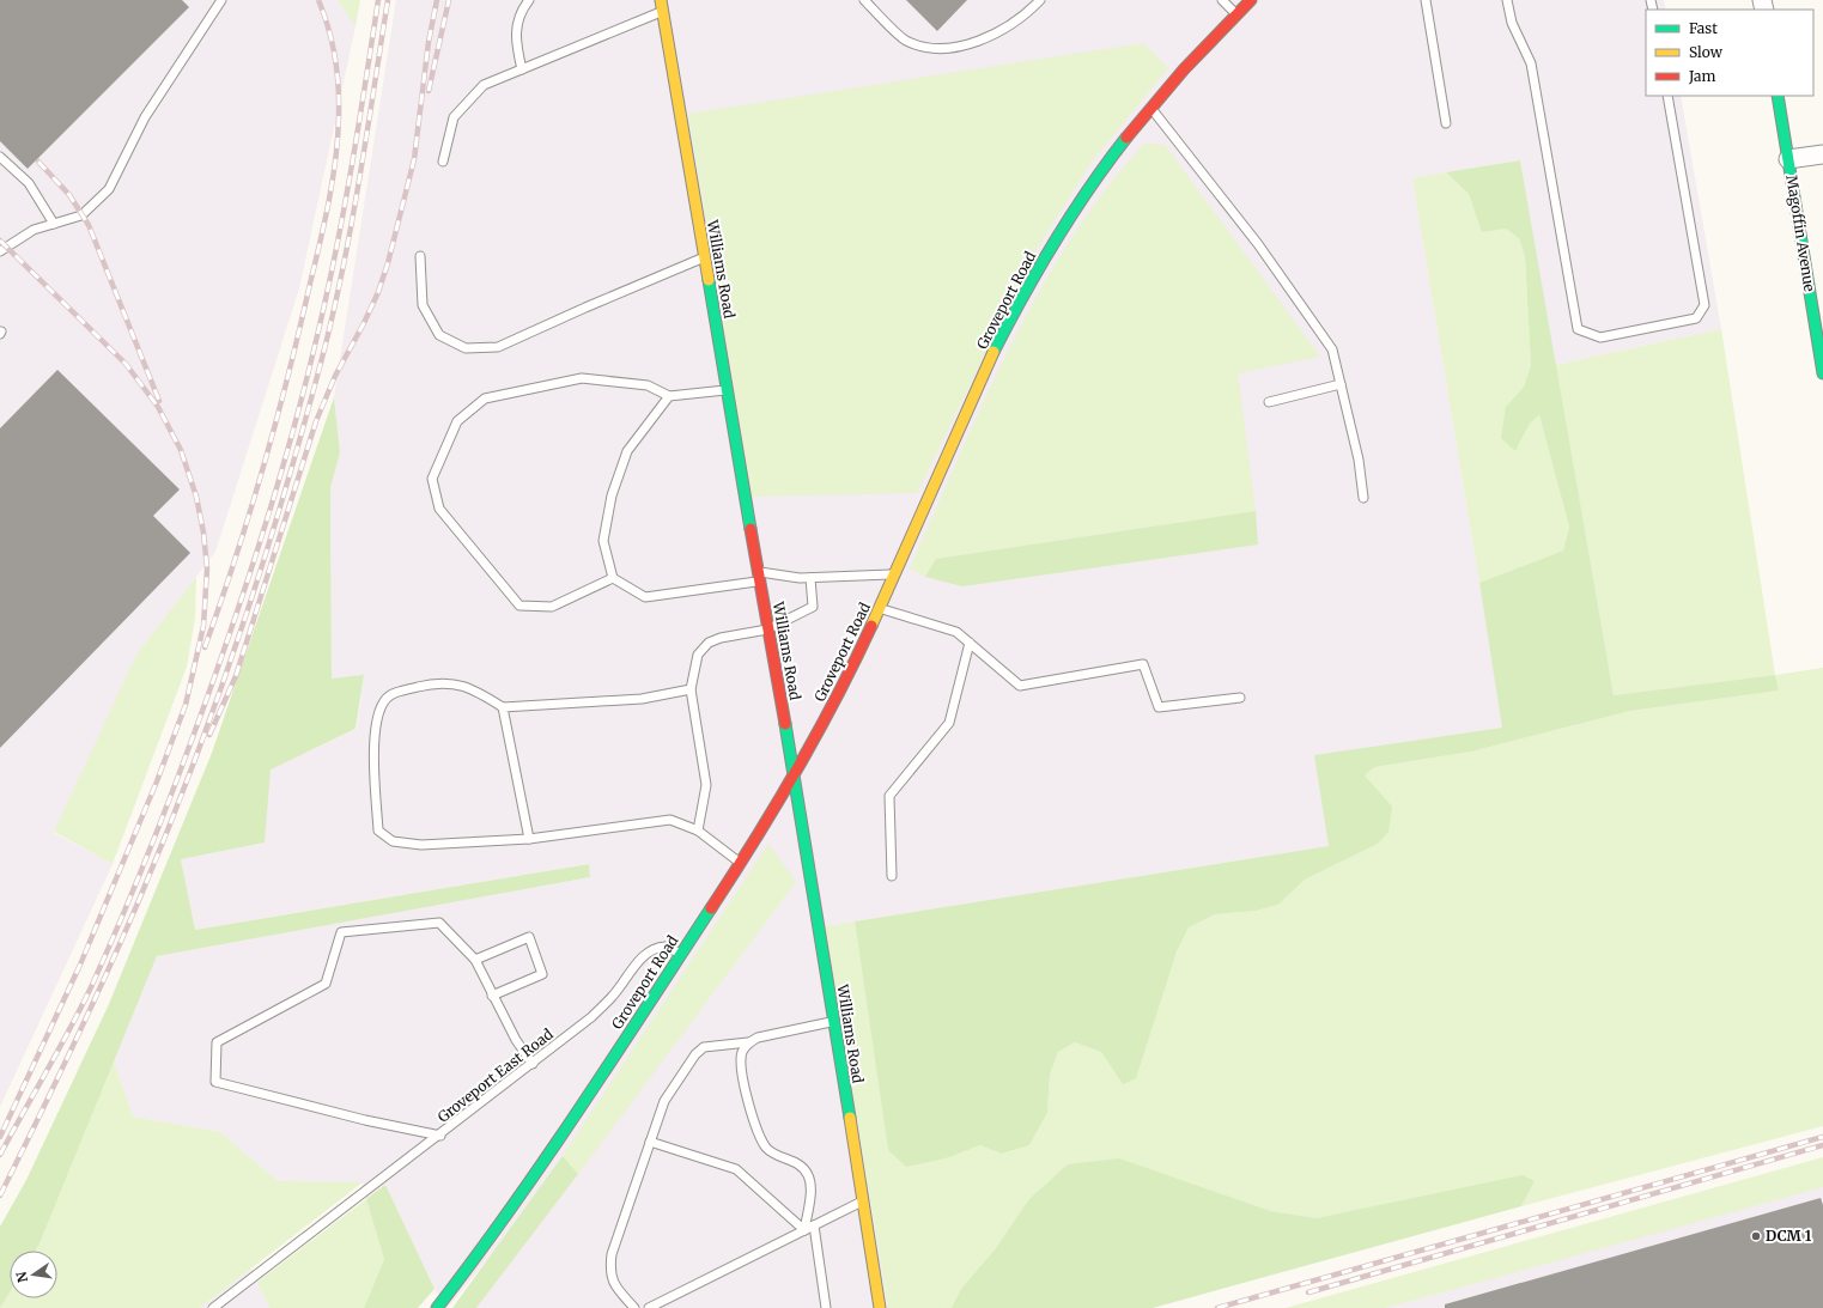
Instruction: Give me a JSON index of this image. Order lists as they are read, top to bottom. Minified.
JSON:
{"streets":{"main road":["Magoffin Avenue","Williams Road","Groveport Road"],"lane":["Groveport East Road"]},"crossings":[["Williams Road","Groveport Road"],["Groveport Road","Groveport East Road"]],"places":["DCM 1"],"legend":["Fast","Slow","Jam"],"north":"left"}
